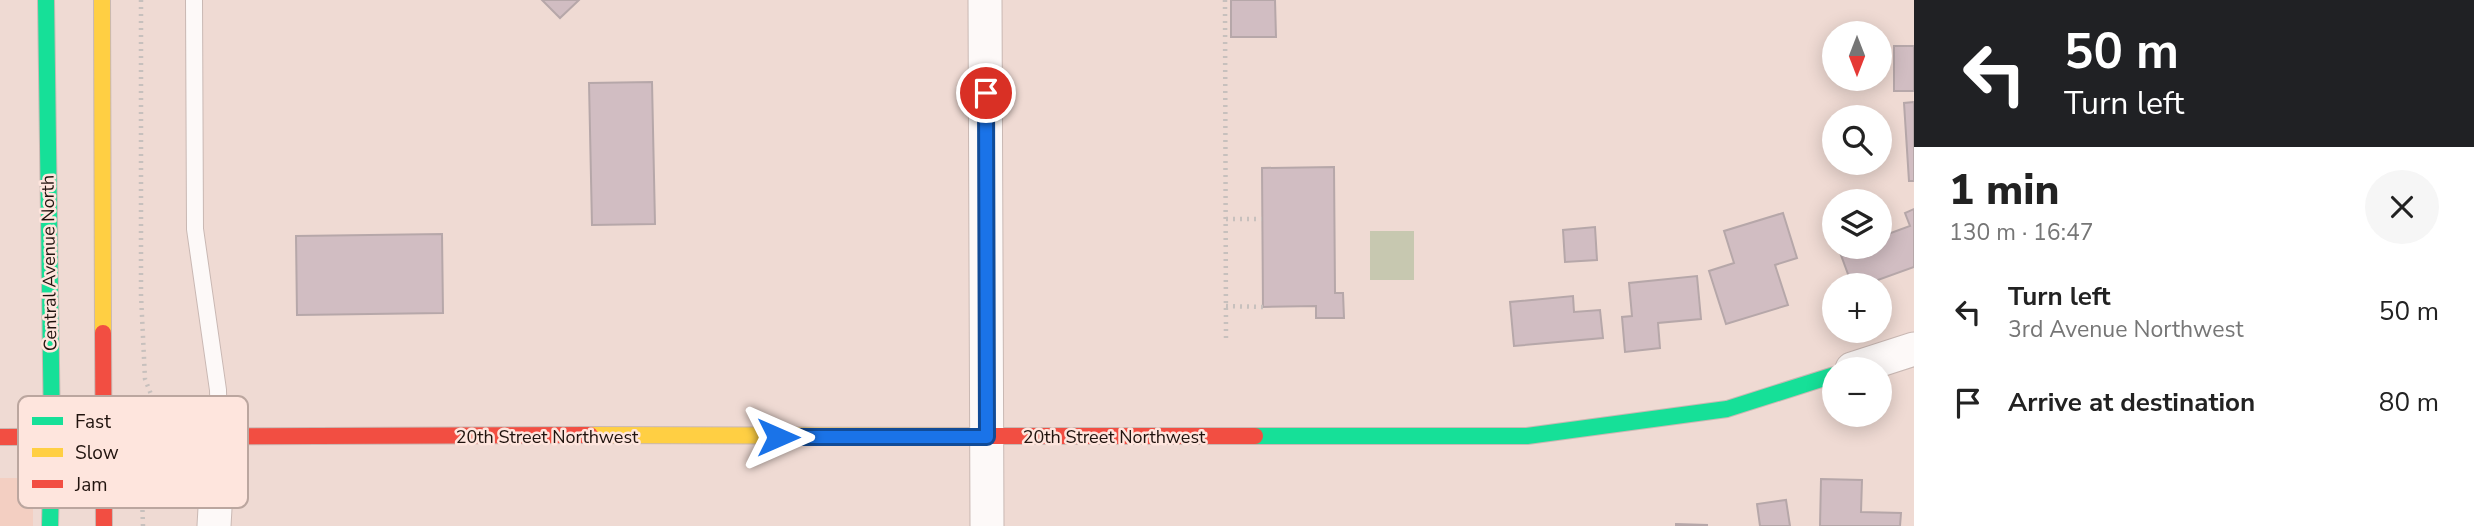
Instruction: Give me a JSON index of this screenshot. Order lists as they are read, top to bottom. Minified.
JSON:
{"streets":{"street":["Central Avenue North","20th Street Northwest"]},"legend":["Fast","Slow","Jam"],"north":"bottom","page":{"turn":["50 m","Turn left"],"map_buttons":["+","−"],"heading":["1 min","130 m · 16:47"],"list":[{"name":"Turn left","note":"3rd Avenue Northwest","value":"50 m"},{"name":"Arrive at destination","value":"80 m"}]}}
